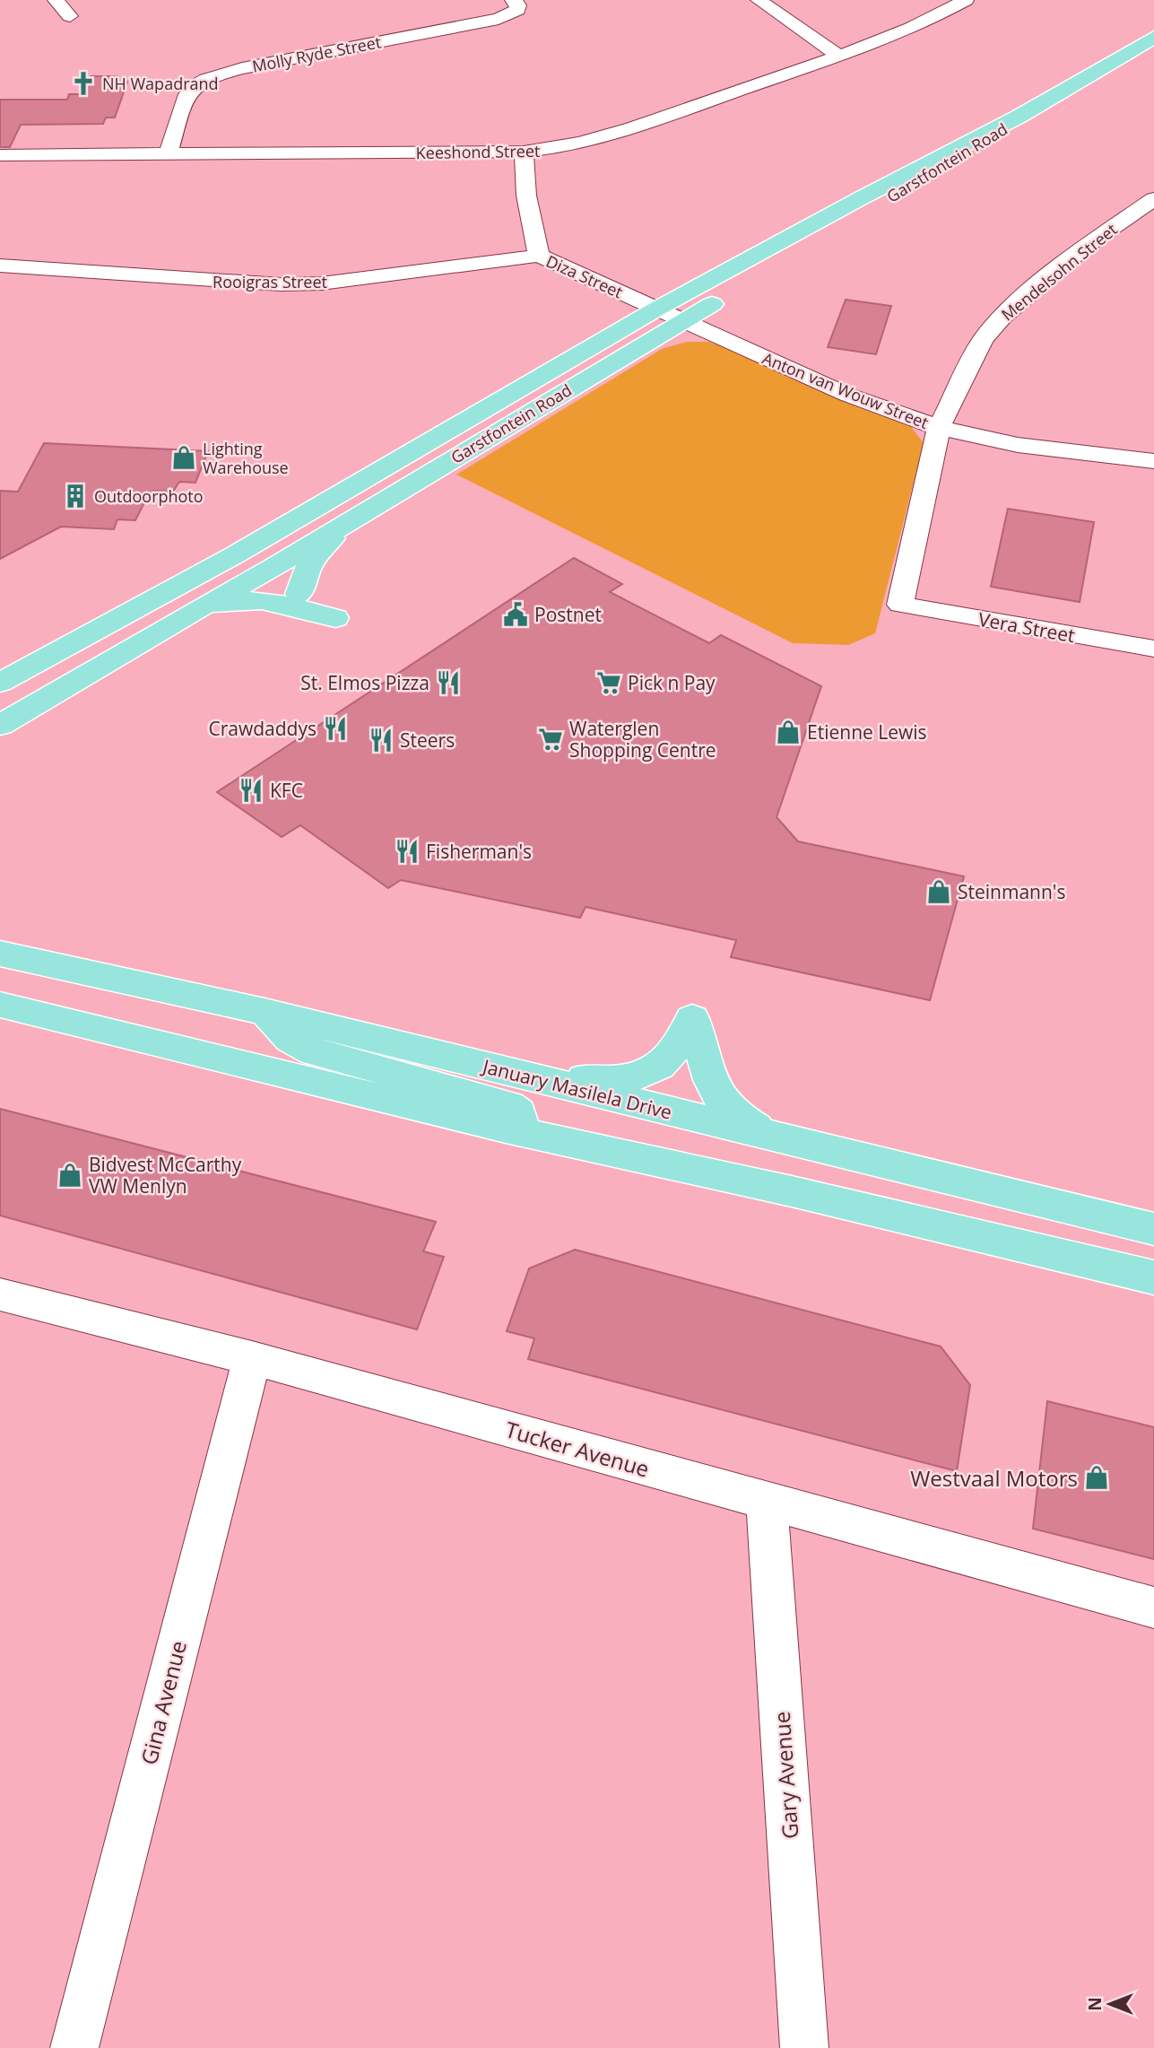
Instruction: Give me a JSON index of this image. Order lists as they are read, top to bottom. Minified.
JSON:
{"streets":{"main road":["Garstfontein Road","January Masilela Drive"],"street":["Molly Ryde Street","Keeshond Street","Mendelsohn Street","Diza Street","Rooigras Street","Anton van Wouw Street","Vera Street","Tucker Avenue","Gina Avenue","Gary Avenue"]},"crossings":[["Molly Ryde Street","Keeshond Street"],["Keeshond Street","Diza Street"],["Garstfontein Road","Diza Street"],["Garstfontein Road","Anton van Wouw Street"],["Mendelsohn Street","Anton van Wouw Street"],["Mendelsohn Street","Vera Street"],["Diza Street","Rooigras Street"],["Diza Street","Anton van Wouw Street"],["Tucker Avenue","Gina Avenue"],["Tucker Avenue","Gary Avenue"]],"places":{"church":["NH Wapadrand"],"shop":["Lighting Warehouse","Etienne Lewis","Steinmann's","Bidvest McCarthy VW Menlyn","Westvaal Motors"],"building":["Outdoorphoto"],"public building":["Postnet"],"restaurant":["St. Elmos Pizza","Crawdaddys","Steers","KFC","Fisherman's"],"supermarket":["Pick n Pay","Waterglen Shopping Centre"]},"north":"left"}
